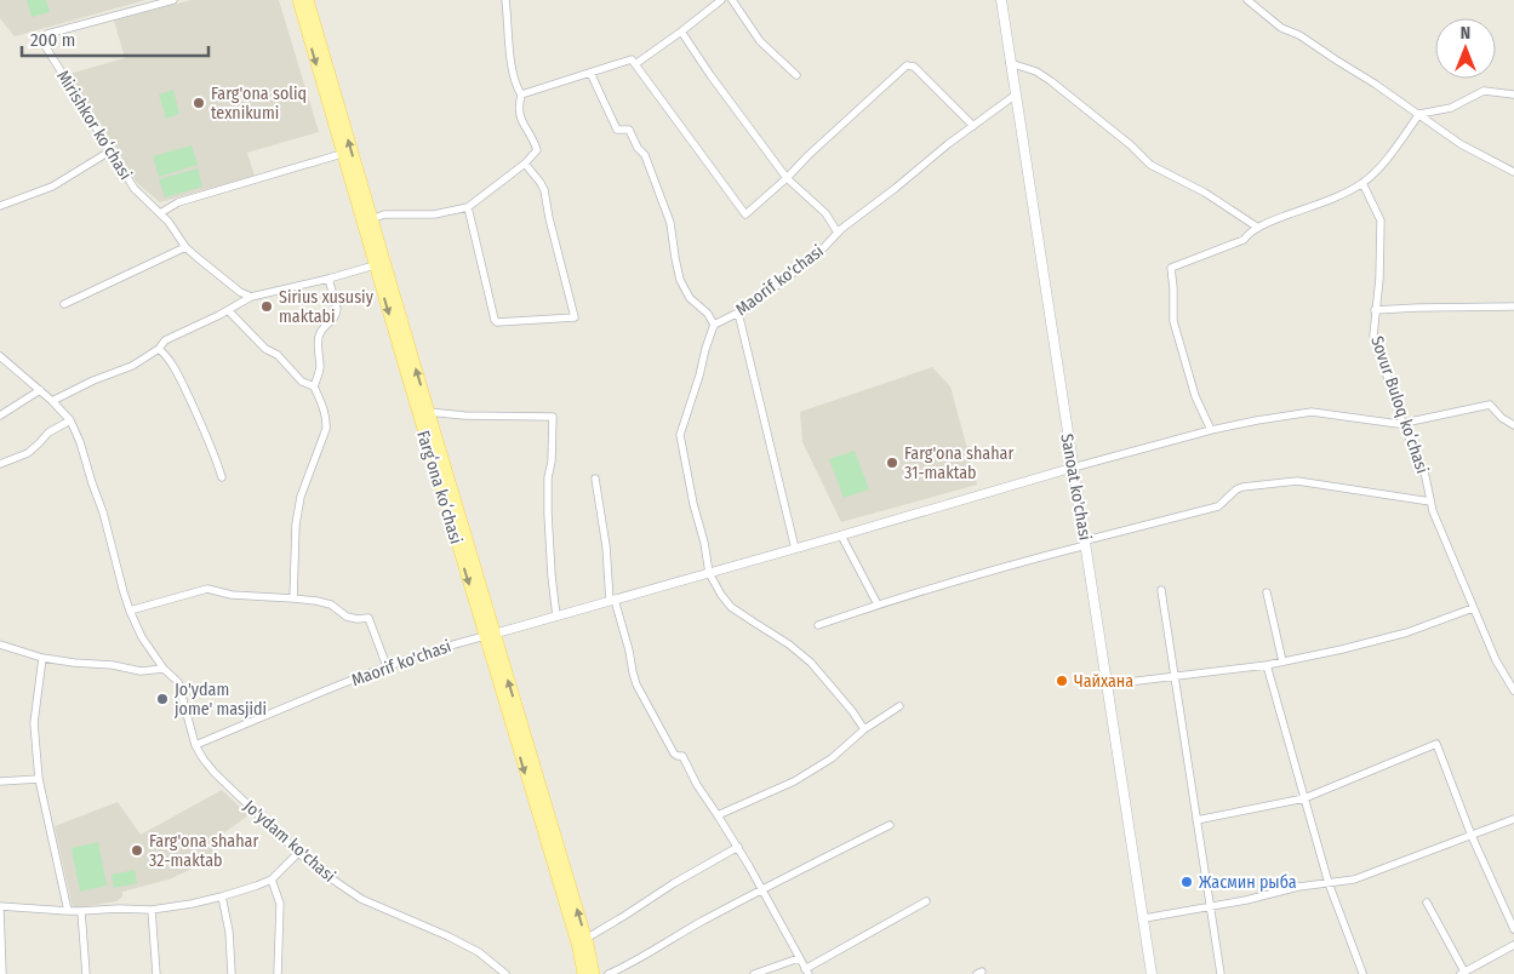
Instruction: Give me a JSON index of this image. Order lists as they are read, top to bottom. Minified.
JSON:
{"streets":{"main road":["Fargʻona koʻchasi","Sanoat ko'chasi"],"street":["Mirishkor koʻchasi","Maorif ko'chasi","Sovur Buloq koʻchasi","Jo'ydam ko'chasi"]},"crossings":[["Maorif ko'chasi","Fargʻona koʻchasi"],["Maorif ko'chasi","Sanoat ko'chasi"],["Maorif ko'chasi","Jo'ydam ko'chasi"]],"places":["Farg'ona soliq texnikumi","Sirius xususiy maktabi","Farg'ona shahar 31-maktab","Чайхана","Jo'ydam jome' masjidi","Farg'ona shahar 32-maktab","Жасмин рыба"],"scale_bar":"200 m","north":"top"}
